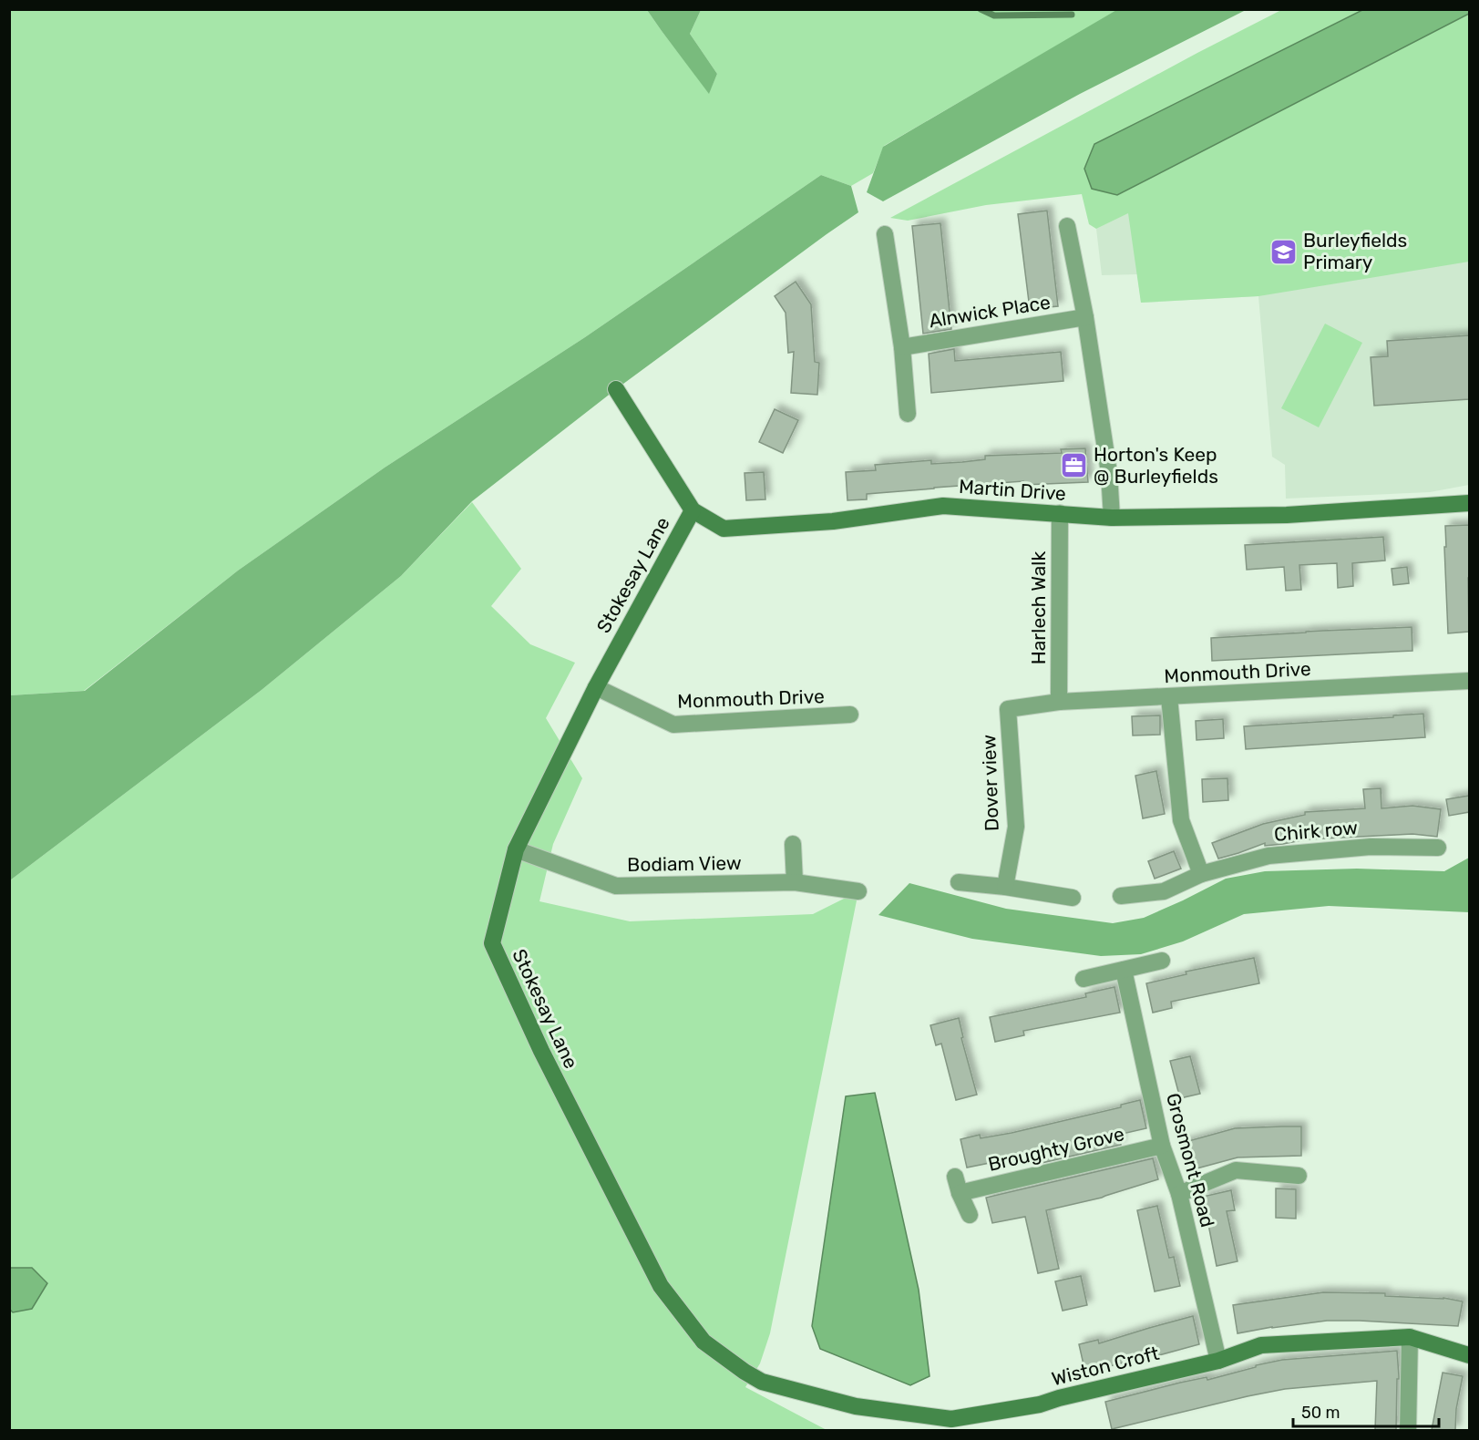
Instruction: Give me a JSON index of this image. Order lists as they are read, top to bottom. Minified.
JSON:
{"streets":{"street":["Alnwick Place","Martin Drive","Stokesay Lane","Harlech Walk","Monmouth Drive","Dover view","Chirk row","Bodiam View","Broughty Grove","Grosmont Road","Wiston Croft"]},"crossings":[["Martin Drive","Stokesay Lane"],["Martin Drive","Harlech Walk"],["Stokesay Lane","Monmouth Drive"],["Stokesay Lane","Bodiam View"],["Stokesay Lane","Wiston Croft"],["Harlech Walk","Monmouth Drive"],["Monmouth Drive","Dover view"],["Broughty Grove","Grosmont Road"],["Grosmont Road","Wiston Croft"]],"places":{"school or university":["Burleyfields Primary"],"office":["Horton's Keep @ Burleyfields"]},"scale_bar":"50 m"}
